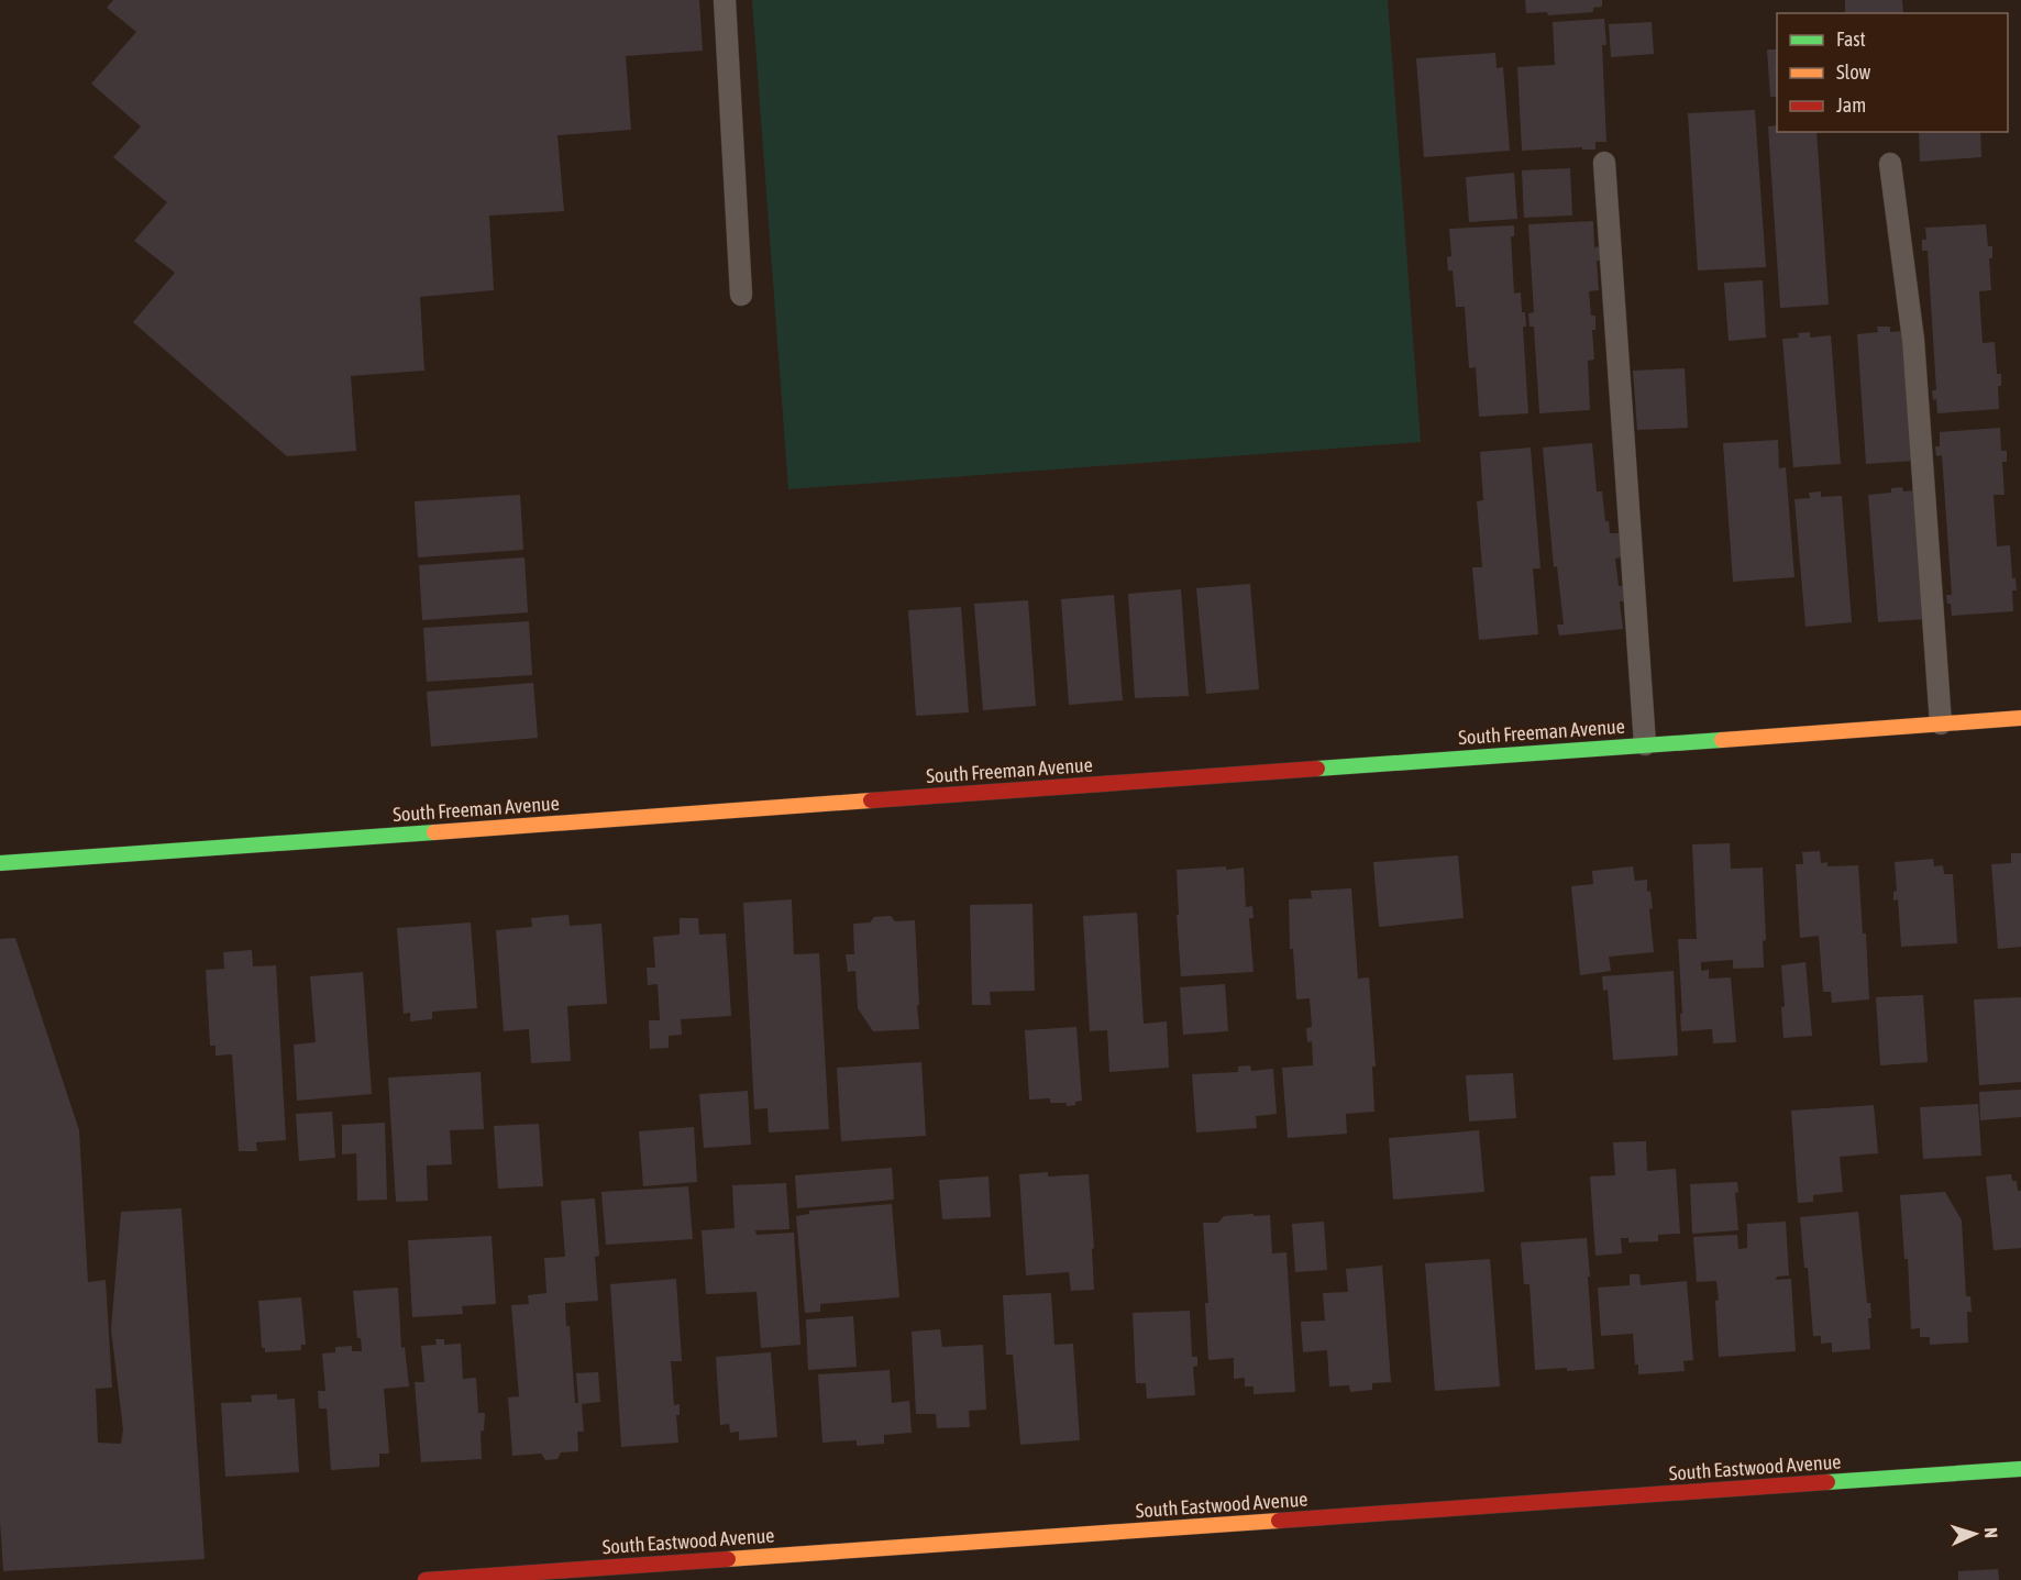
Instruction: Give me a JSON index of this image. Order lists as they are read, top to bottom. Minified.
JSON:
{"streets":{"street":["South Freeman Avenue","South Eastwood Avenue"]},"legend":["Fast","Slow","Jam"],"north":"right"}
